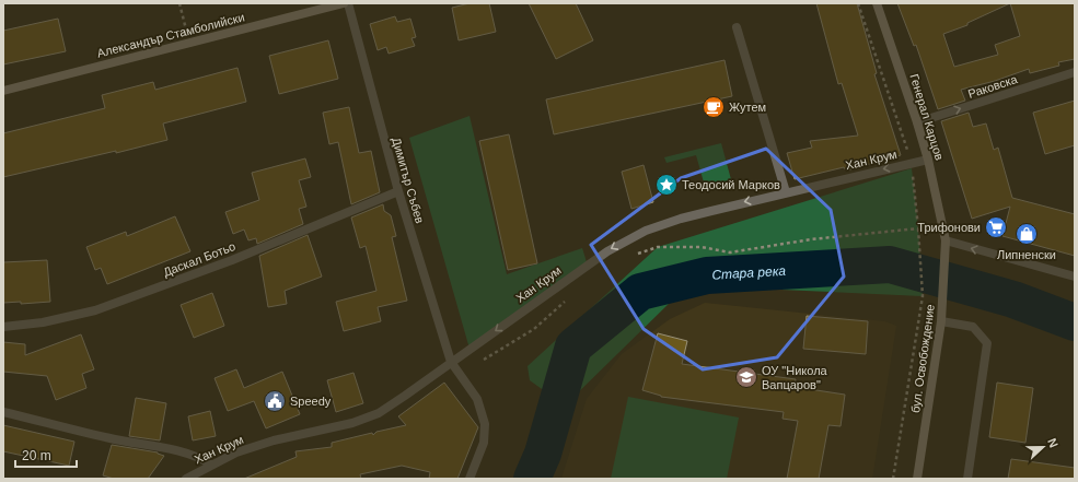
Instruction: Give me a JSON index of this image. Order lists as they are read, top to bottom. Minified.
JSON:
{"streets":{"main road":["Александър Стамболийски","Генерал Карцов","бул. Освобождение"],"street":["Раковска","Хан Крум","Димитър Събев","Даскал Ботьо"]},"crossings":[["Раковска","Генерал Карцов"],["Генерал Карцов","Хан Крум"],["Генерал Карцов","бул. Освобождение"],["Хан Крум","Димитър Събев"],["Димитър Събев","Даскал Ботьо"]],"one_way":["Раковска","Хан Крум"],"water":["Стара река"],"places":{"cafe":["Жутем"],"place":["Теодосий Марков"],"supermarket":["Трифонови"],"shop":["Липненски"],"school or university":["ОУ \"Никола Вапцаров\""],"public building":["Speedy"]},"scale_bar":"20 m","north":"right"}
